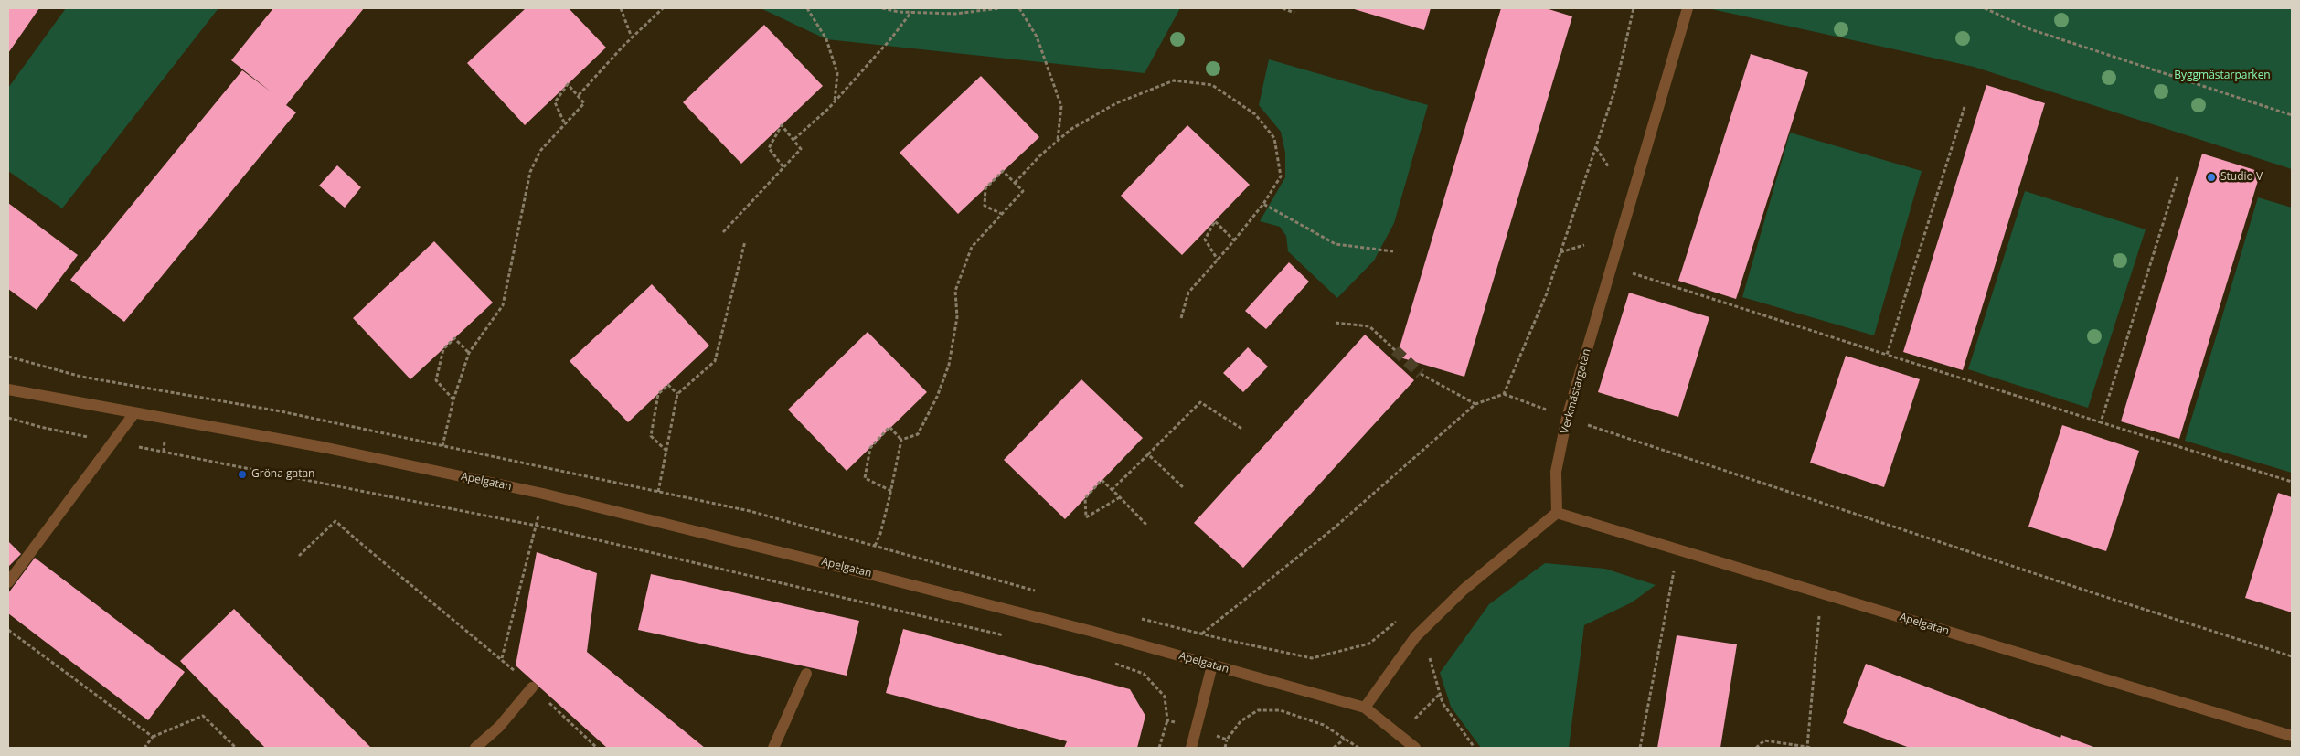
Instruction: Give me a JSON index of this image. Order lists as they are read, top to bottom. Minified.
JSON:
{"streets":{"street":["Verkmästargatan","Apelgatan"]},"crossings":[["Verkmästargatan","Apelgatan"]],"parks":["Byggmästarparken"],"places":["Studio V","Gröna gatan"]}
